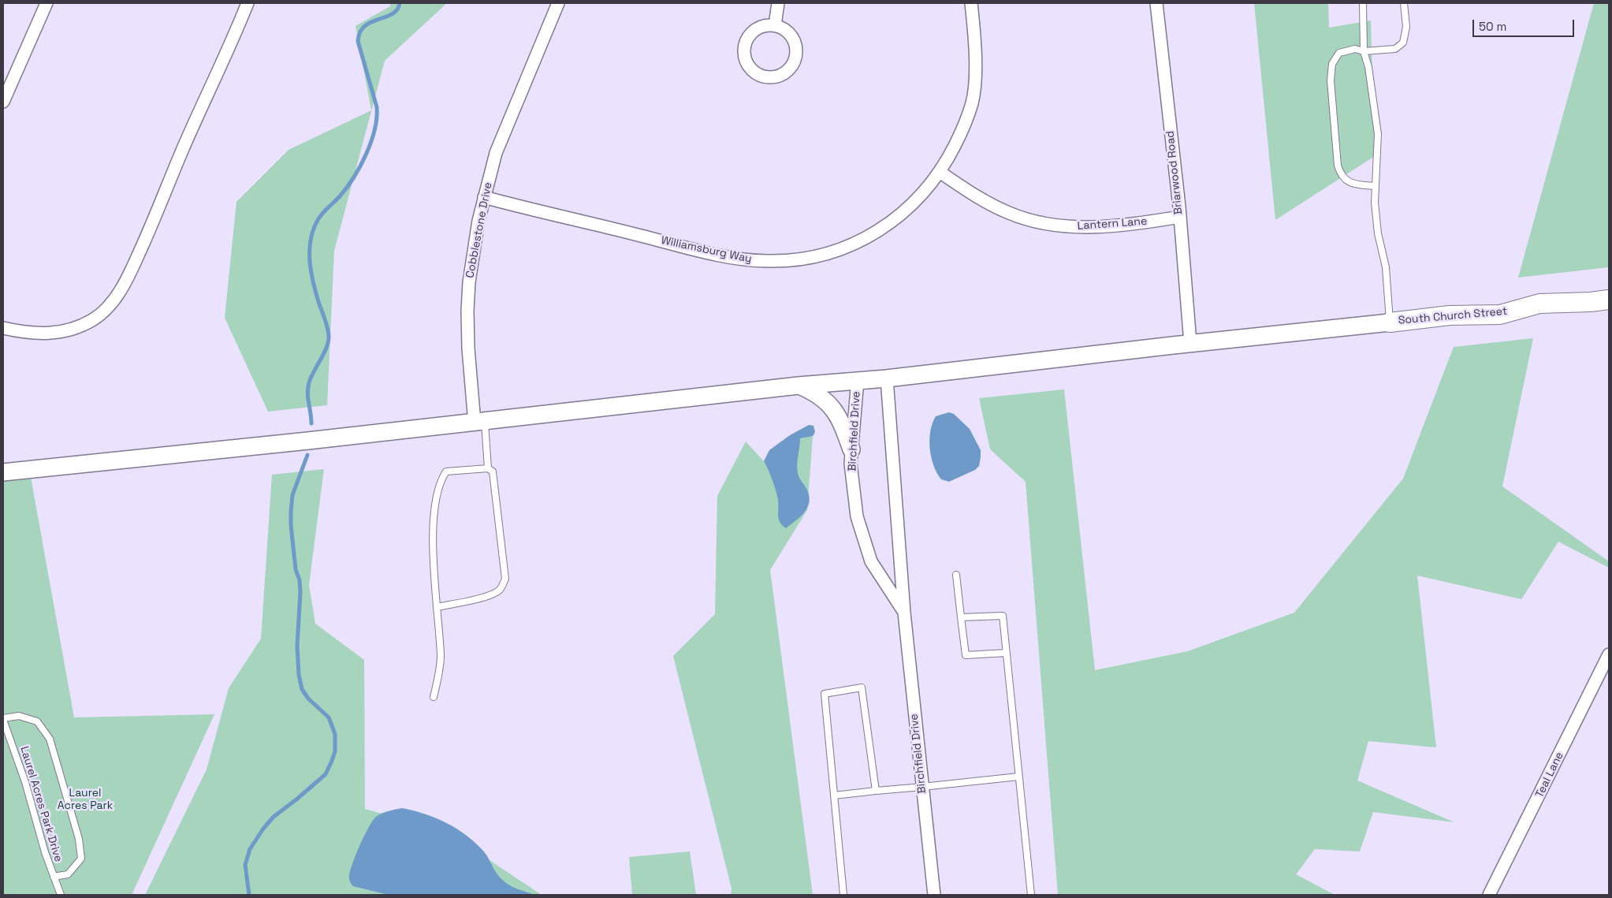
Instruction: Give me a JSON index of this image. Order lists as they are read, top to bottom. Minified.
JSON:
{"streets":{"main road":["South Church Street"],"street":["Briarwood Road","Lantern Lane","Cobblestone Drive","Williamsburg Way","Birchfield Drive","Teal Lane"],"lane":["Laurel Acres Park Drive"]},"crossings":[["Briarwood Road","Lantern Lane"],["Lantern Lane","Williamsburg Way"],["Cobblestone Drive","Williamsburg Way"]],"parks":["Laurel Acres Park"],"scale_bar":"50 m"}
